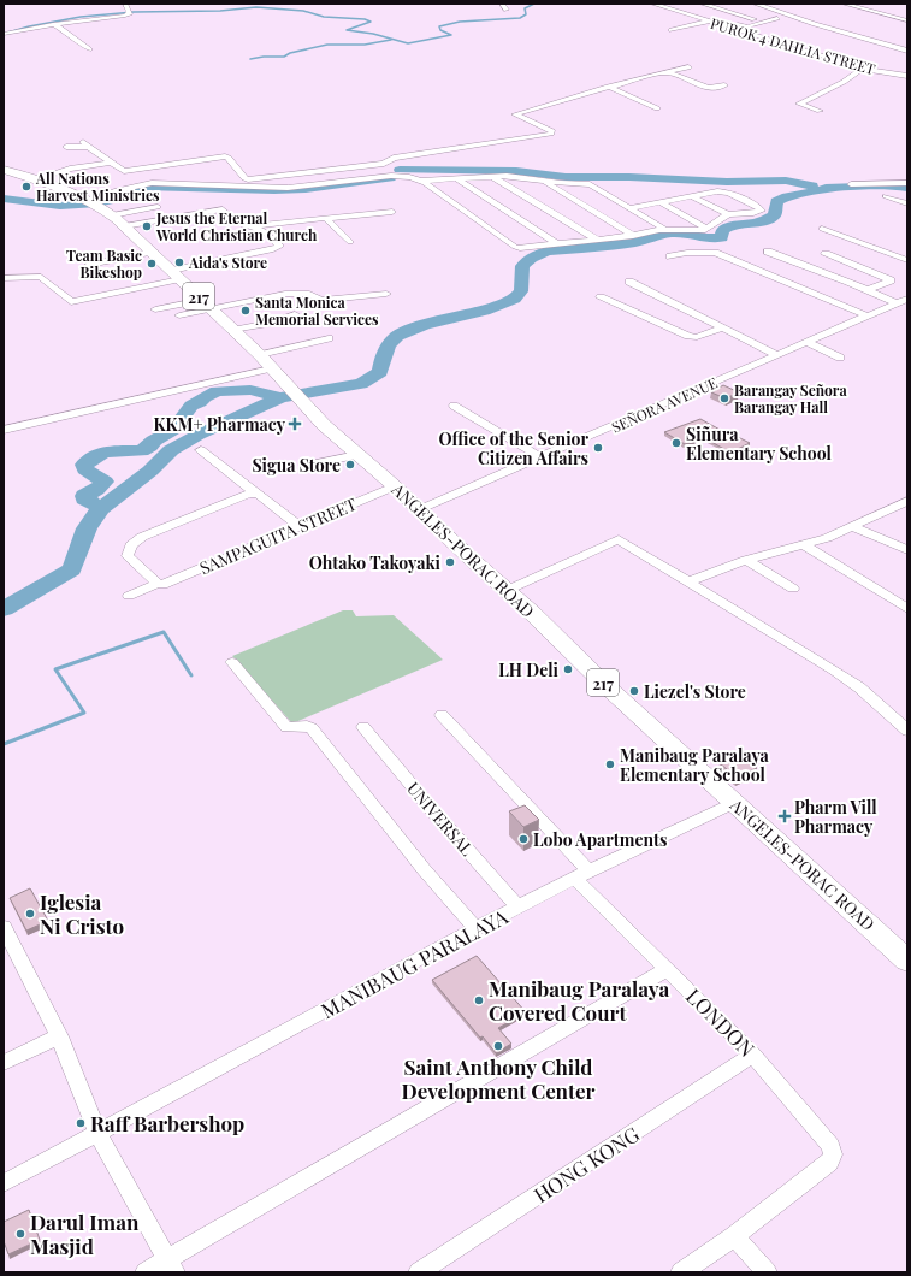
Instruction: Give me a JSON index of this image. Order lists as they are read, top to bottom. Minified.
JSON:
{"streets":{"main road":["217","ANGELES-PORAC ROAD"],"street":["PUROK 4 DAHLIA STREET","SEÑORA AVENUE","SAMPAGUITA STREET","UNIVERSAL","MANIBAUG PARALAYA","LONDON","HONG KONG"]},"crossings":[["SEÑORA AVENUE","ANGELES-PORAC ROAD"],["SAMPAGUITA STREET","ANGELES-PORAC ROAD"],["ANGELES-PORAC ROAD","MANIBAUG PARALAYA"],["UNIVERSAL","MANIBAUG PARALAYA"],["MANIBAUG PARALAYA","LONDON"],["LONDON","HONG KONG"]],"places":{"other":["All Nations Harvest Ministries","Jesus the Eternal World Christian Church","Aida's Store","Team Basic Bikeshop","Santa Monica Memorial Services","Barangay Señora Barangay Hall","Siñura Elementary School","Office of the Senior Citizen Affairs","Sigua Store","Ohtako Takoyaki","LH Deli","Liezel's Store","Manibaug Paralaya Elementary School","Lobo Apartments","Iglesia Ni Cristo","Manibaug Paralaya Covered Court","Saint Anthony Child Development Center","Raff Barbershop","Darul Iman Masjid"],"health":["KKM+ Pharmacy","Pharm Vill Pharmacy"]}}
